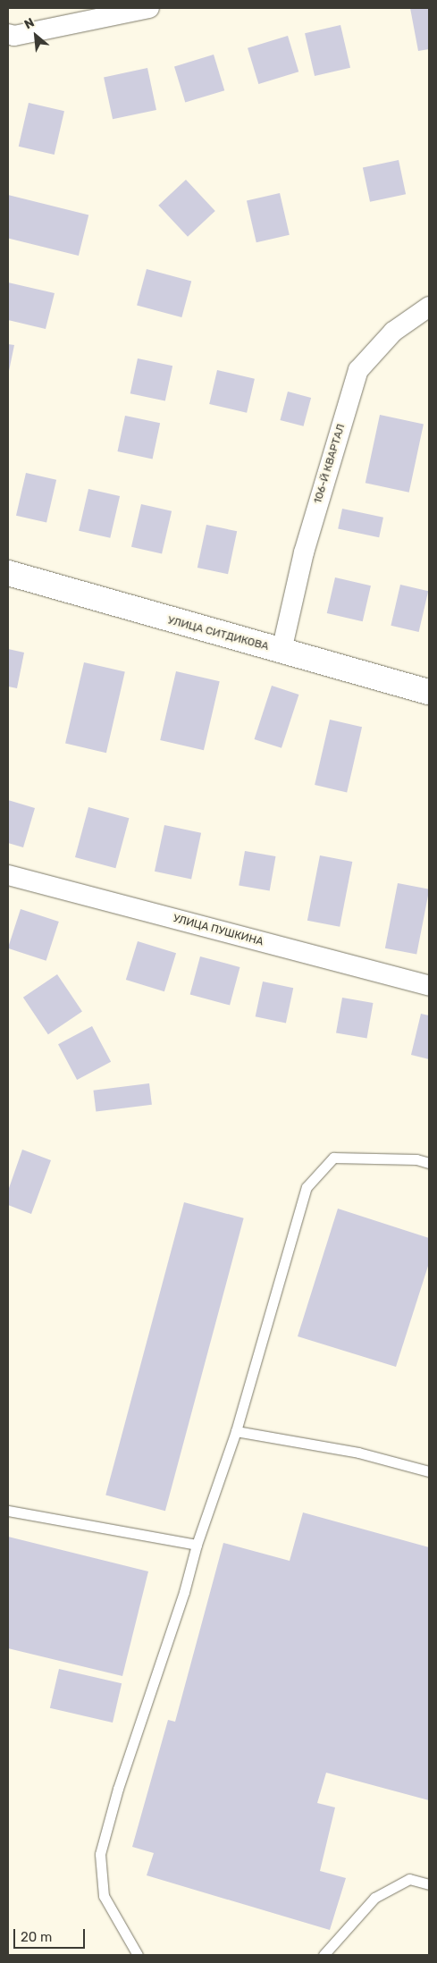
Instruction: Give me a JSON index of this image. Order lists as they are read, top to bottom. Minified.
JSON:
{"streets":{"street":["106-Й КВАРТАЛ","УЛИЦА СИТДИКОВА","УЛИЦА ПУШКИНА"]},"crossings":[["106-Й КВАРТАЛ","УЛИЦА СИТДИКОВА"]],"scale_bar":"20 m","north":"top left"}
